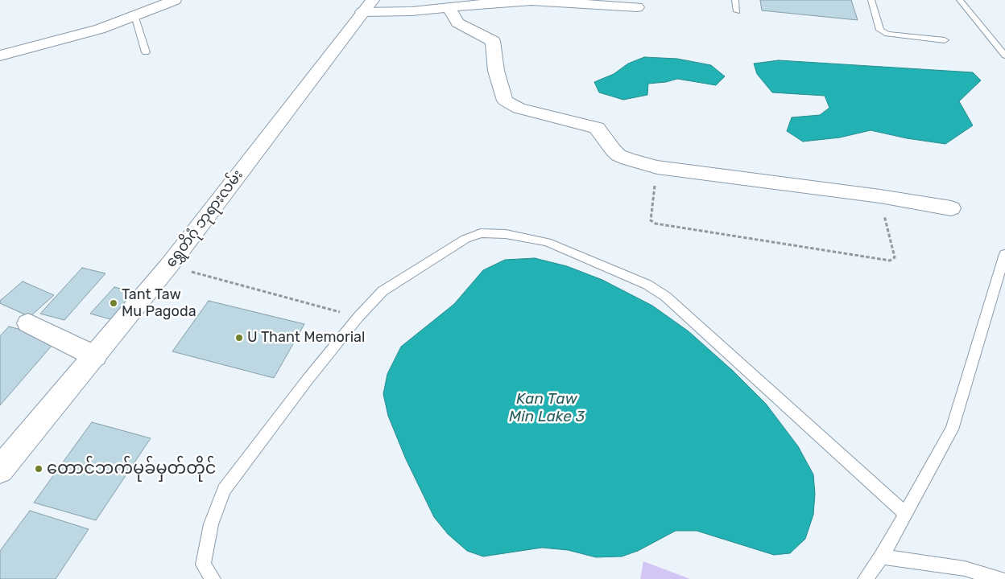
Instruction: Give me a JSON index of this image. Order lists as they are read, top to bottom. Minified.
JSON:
{"streets":{"street":["ရွှေတိဂုံ ဘုရားလမ်း"]},"water":["Kan Taw Min Lake 3"],"places":["Tant Taw Mu Pagoda","U Thant Memorial","တောင်ဘက်မုခ်မှတ်တိုင်"]}
